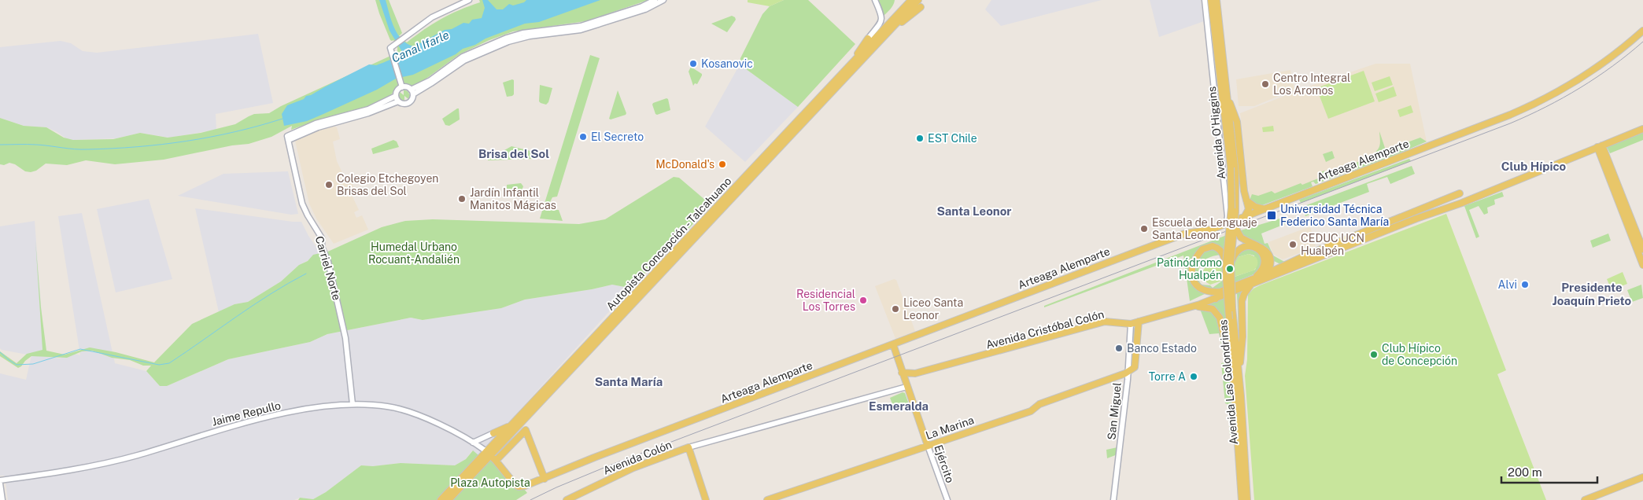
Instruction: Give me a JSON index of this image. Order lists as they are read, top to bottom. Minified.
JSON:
{"streets":{"main road":["Avenida O'Higgins","Arteaga Alemparte","Autopista Concepción - Talcahuano","Avenida Cristóbal Colón","Avenida Las Golondrinas","La Marina","Avenida Colón","Ejército"],"street":["Carriel Norte","San Miguel","Jaime Repullo"]},"crossings":[["Avenida O'Higgins","Arteaga Alemparte"],["Avenida O'Higgins","Avenida Las Golondrinas"],["Arteaga Alemparte","Autopista Concepción - Talcahuano"],["Arteaga Alemparte","Jaime Repullo"],["Arteaga Alemparte","Ejército"],["Autopista Concepción - Talcahuano","Jaime Repullo"],["Carriel Norte","Jaime Repullo"],["Avenida Cristóbal Colón","San Miguel"],["Avenida Cristóbal Colón","La Marina"],["Avenida Cristóbal Colón","Ejército"],["San Miguel","La Marina"],["La Marina","Ejército"],["Avenida Colón","Ejército"]],"districts":["Brisa del Sol","Club Hípico","Santa Leonor","Presidente Joaquín Prieto","Santa María","Esmeralda"],"water":["Canal Ifarle"],"parks":["Humedal Urbano Rocuant-Andalién","Plaza Autopista"],"places":{"other":["Kosanovic","Centro Integral Los Aromos","El Secreto","EST Chile","McDonald's","Colegio Etchegoyen Brisas del Sol","Jardín Infantil Manitos Mágicas","Escuela de Lenguaje Santa Leonor","CEDUC UCN Hualpén","Patinódromo Hualpén","Alvi","Residencial Los Torres","Liceo Santa Leonor","Banco Estado","Club Hípico de Concepción","Torre A"],"transit":["Universidad Técnica Federico Santa María"]},"scale_bar":"200 m"}
